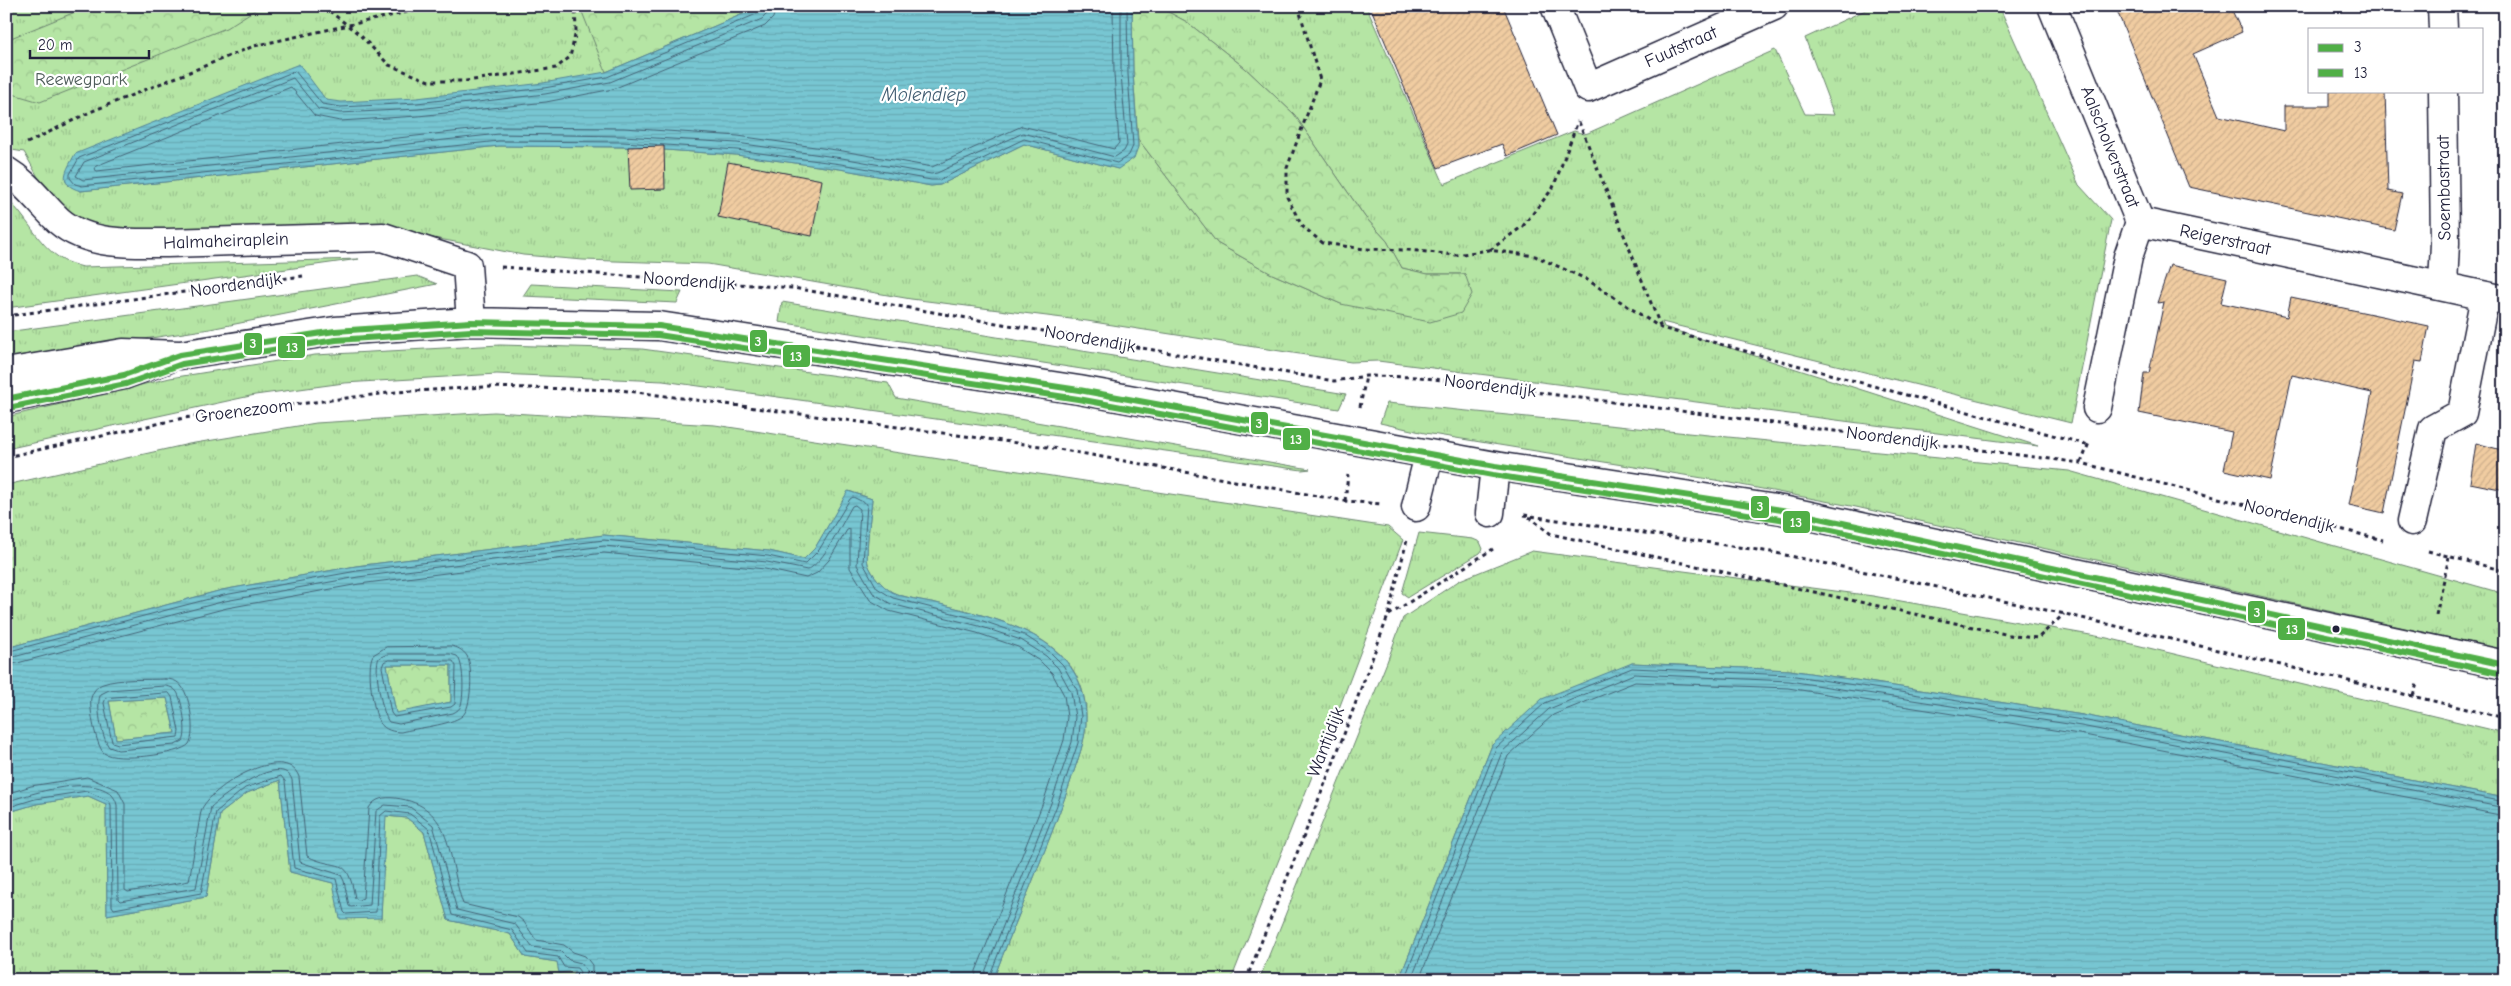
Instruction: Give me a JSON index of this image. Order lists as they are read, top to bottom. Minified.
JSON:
{"streets":{"street":["Fuutstraat","Aalscholverstraat","Soembastraat","Reigerstraat","Halmaheiraplein"],"path":["Noordendijk","Groenezoom","Wantijdijk"]},"crossings":[["Aalscholverstraat","Reigerstraat"],["Soembastraat","Reigerstraat"],["Halmaheiraplein","Noordendijk"]],"water":["Molendiep"],"parks":["Reewegpark"],"lines":["transit line 3","transit line 13"],"legend":["3","13"],"scale_bar":"20 m"}
